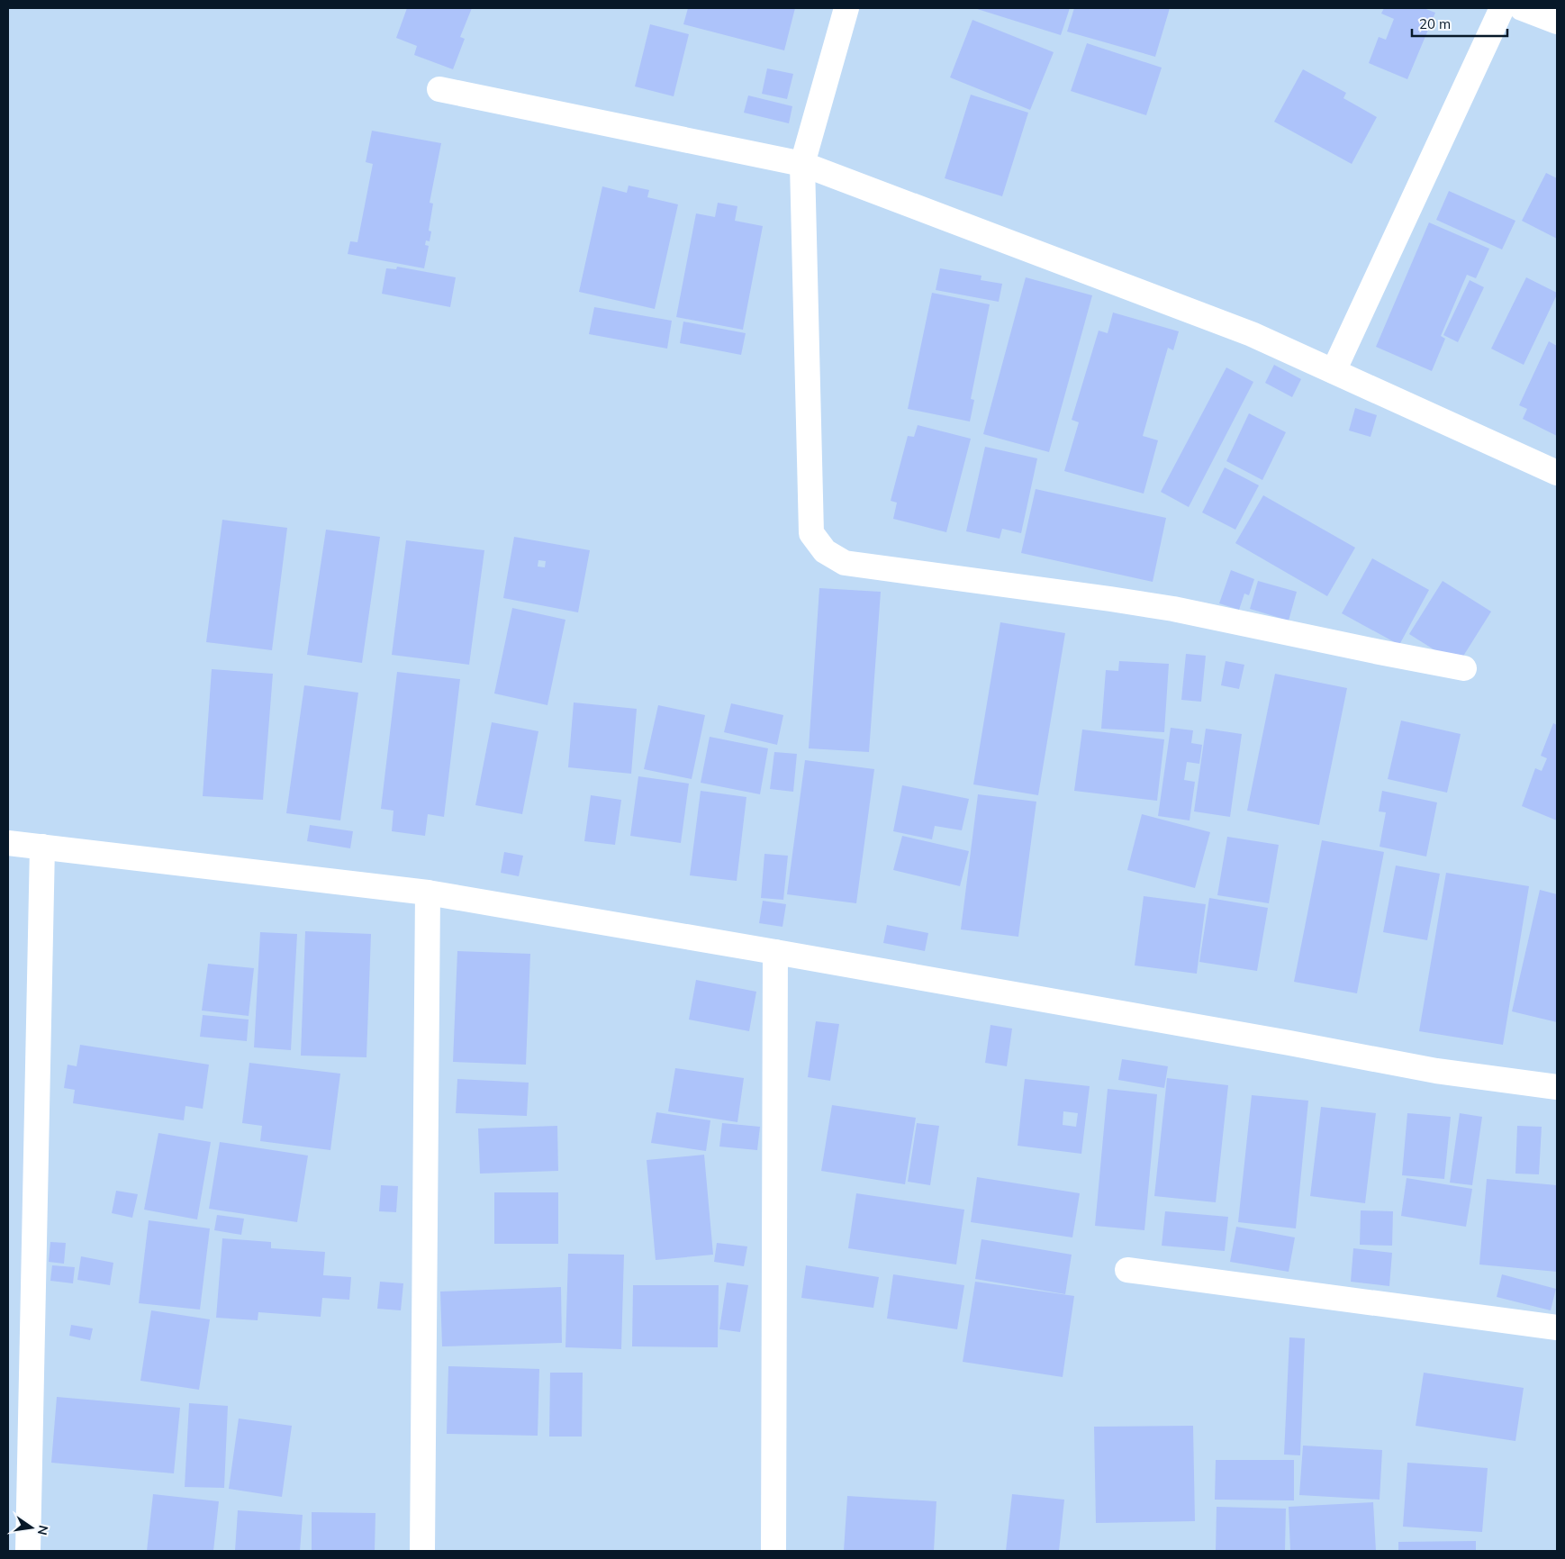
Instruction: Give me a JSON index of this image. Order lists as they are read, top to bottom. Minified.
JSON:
{"scale_bar":"20 m","north":"right"}
